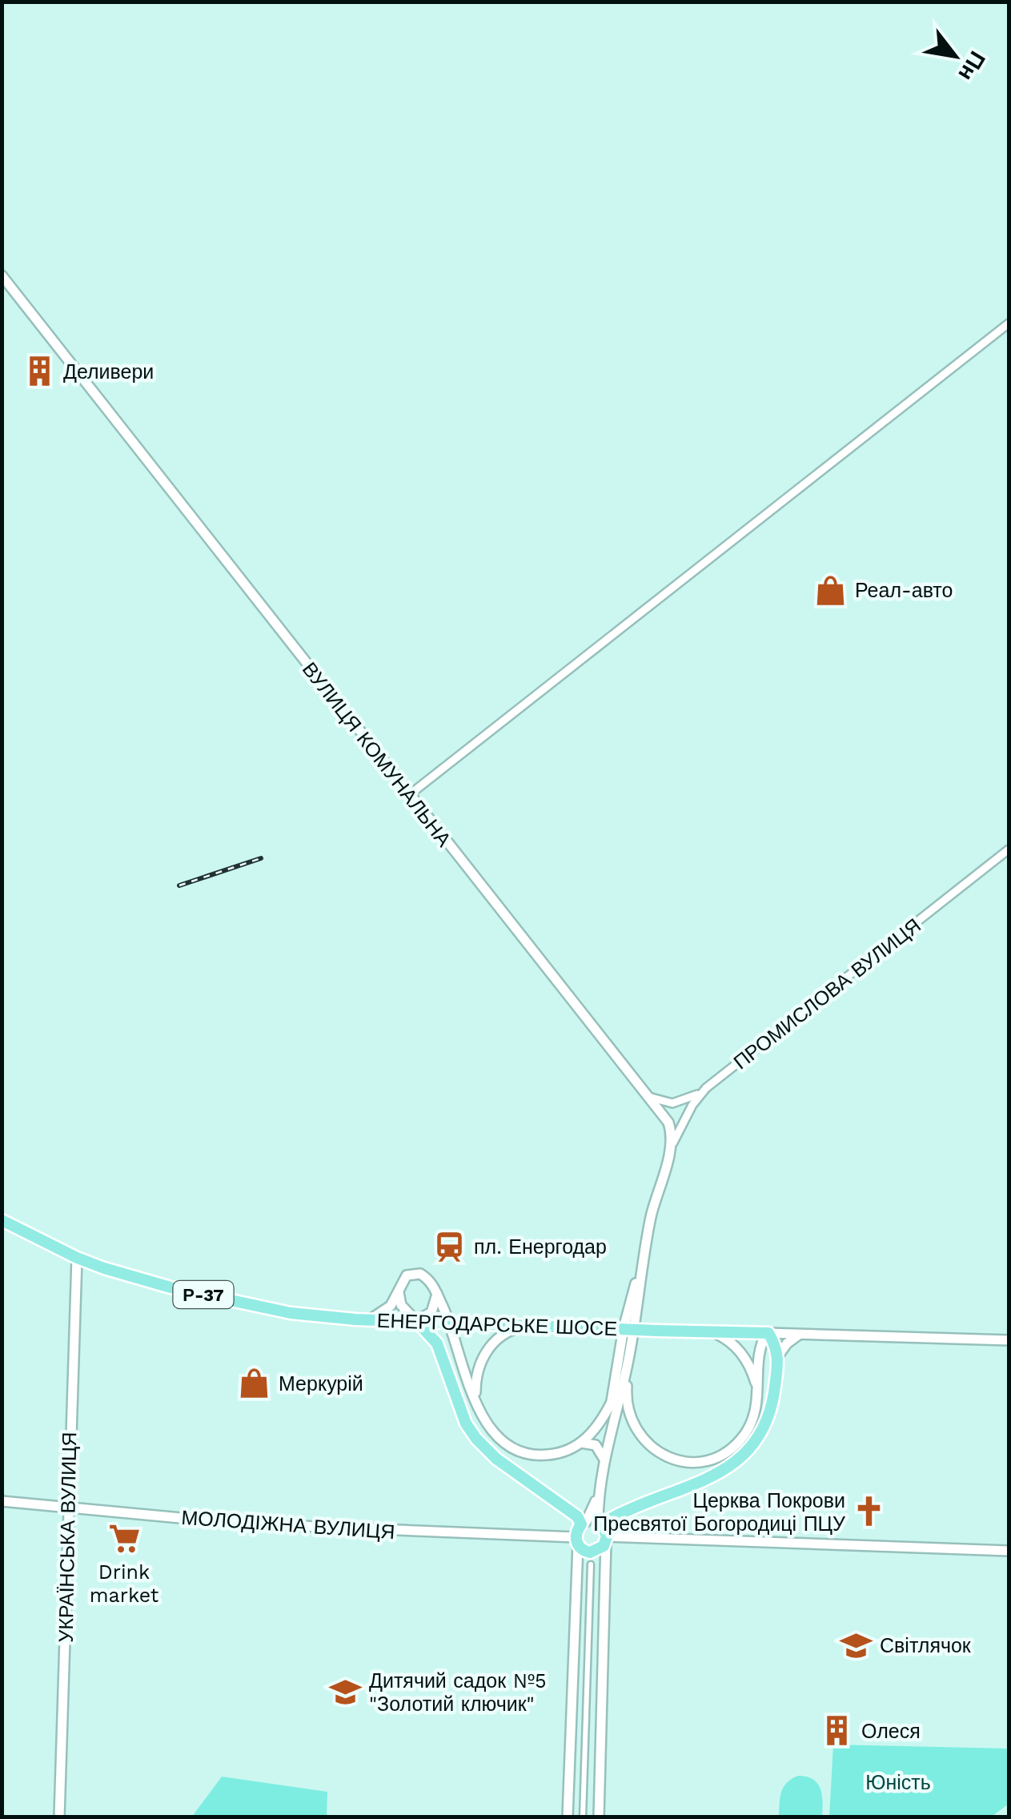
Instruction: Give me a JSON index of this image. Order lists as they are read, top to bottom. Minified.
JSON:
{"streets":{"main road":["Р-37","ЕНЕРГОДАРСЬКЕ ШОСЕ"],"street":["ВУЛИЦЯ КОМУНАЛЬНА","ПРОМИСЛОВА ВУЛИЦЯ","МОЛОДІЖНА ВУЛИЦЯ","УКРАЇНСЬКА ВУЛИЦЯ"]},"crossings":[["ВУЛИЦЯ КОМУНАЛЬНА","ПРОМИСЛОВА ВУЛИЦЯ"],["ЕНЕРГОДАРСЬКЕ ШОСЕ","УКРАЇНСЬКА ВУЛИЦЯ"],["МОЛОДІЖНА ВУЛИЦЯ","УКРАЇНСЬКА ВУЛИЦЯ"]],"parks":["Юність"],"places":{"building":["Деливери","Олеся"],"shop":["Реал-авто","Меркурій"],"station":["пл. Енергодар"],"church":["Церква Покрови Пресвятої Богородиці ПЦУ"],"supermarket":["Drink market"],"school or university":["Світлячок","Дитячий садок №5 \"Золотий ключик\""]},"north":"bottom right"}
